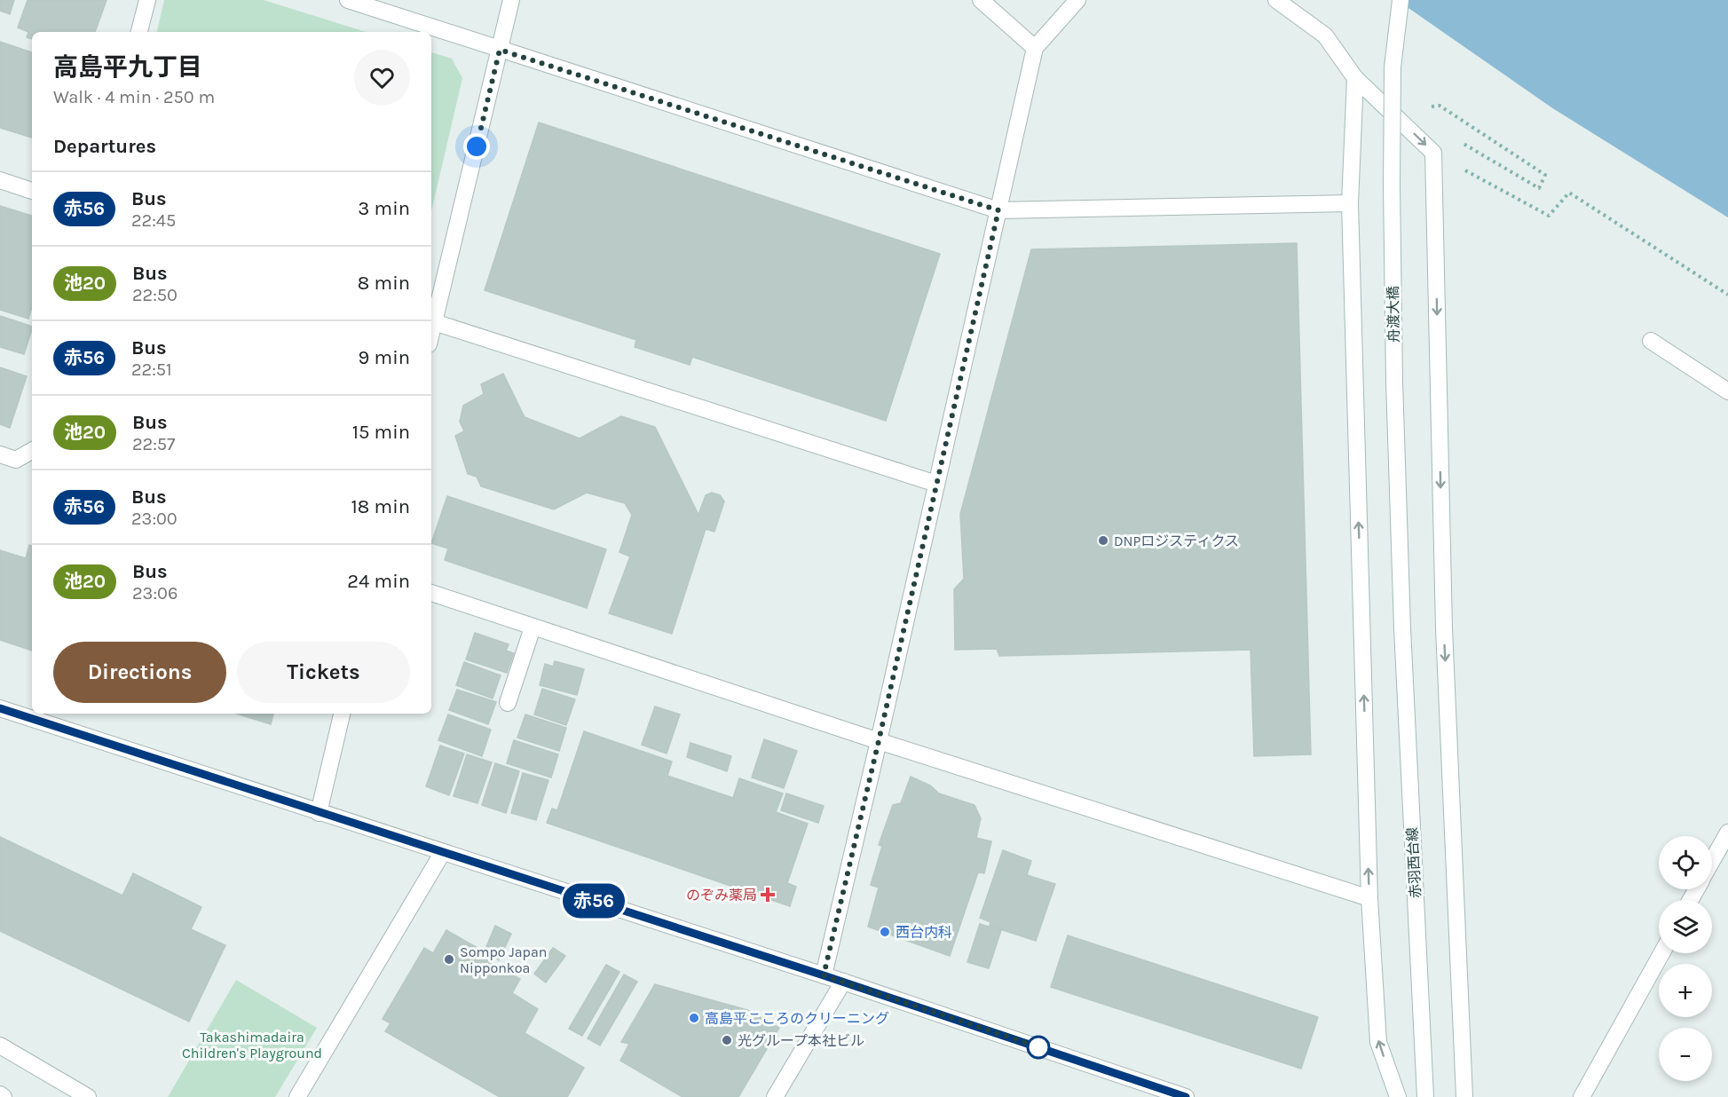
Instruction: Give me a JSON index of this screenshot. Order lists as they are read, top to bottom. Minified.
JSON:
{"streets":{"street":["舟渡大橋","赤羽西台線"]},"crossings":[["舟渡大橋","赤羽西台線"]],"parks":["Takashimadaira Children's Playground"],"places":{"other":["DNPロジスティクス","西台内科","Sompo Japan Nipponkoa","高島平こころのクリーニング","光グループ本社ビル"],"health":["のぞみ薬局"]},"lines":["bus line 赤56"],"page":{"on_map":"赤56","heading":[["高島平九丁目","Walk · 4 min · 250 m"],"Departures"],"list":[{"mark":"赤56","name":"Bus","note":"22:45","value":"3 min"},{"mark":"池20","name":"Bus","note":"22:50","value":"8 min"},{"mark":"赤56","name":"Bus","note":"22:51","value":"9 min"},{"mark":"池20","name":"Bus","note":"22:57","value":"15 min"},{"mark":"赤56","name":"Bus","note":"23:00","value":"18 min"},{"mark":"池20","name":"Bus","note":"23:06","value":"24 min"}],"buttons":["Directions","Tickets"],"map_buttons":["+","−"]}}
